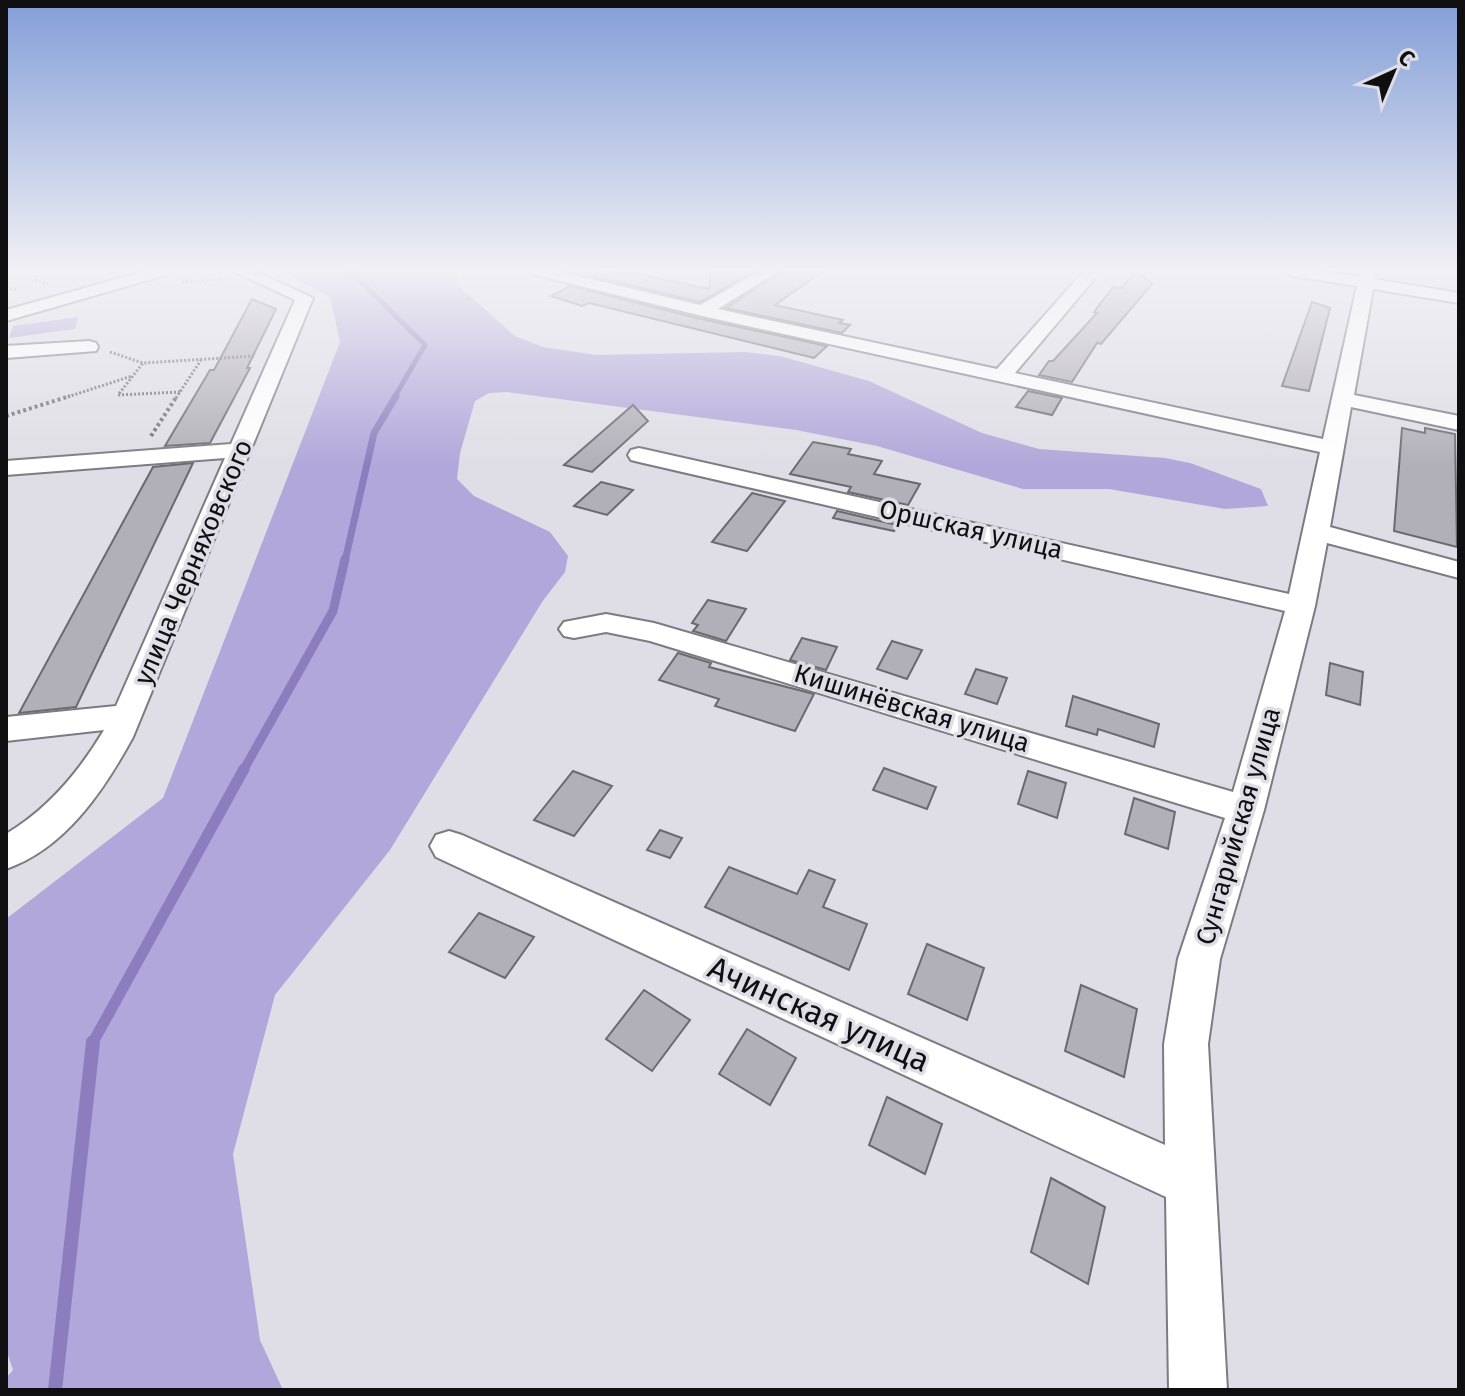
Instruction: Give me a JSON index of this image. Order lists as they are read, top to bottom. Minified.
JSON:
{"streets":{"street":["Оршская улица","улица Черняховского","Кишинёвская улица","Сунгарийская улица","Ачинская улица"]},"crossings":[["Оршская улица","Сунгарийская улица"],["Кишинёвская улица","Сунгарийская улица"],["Сунгарийская улица","Ачинская улица"]],"north":"top right"}
